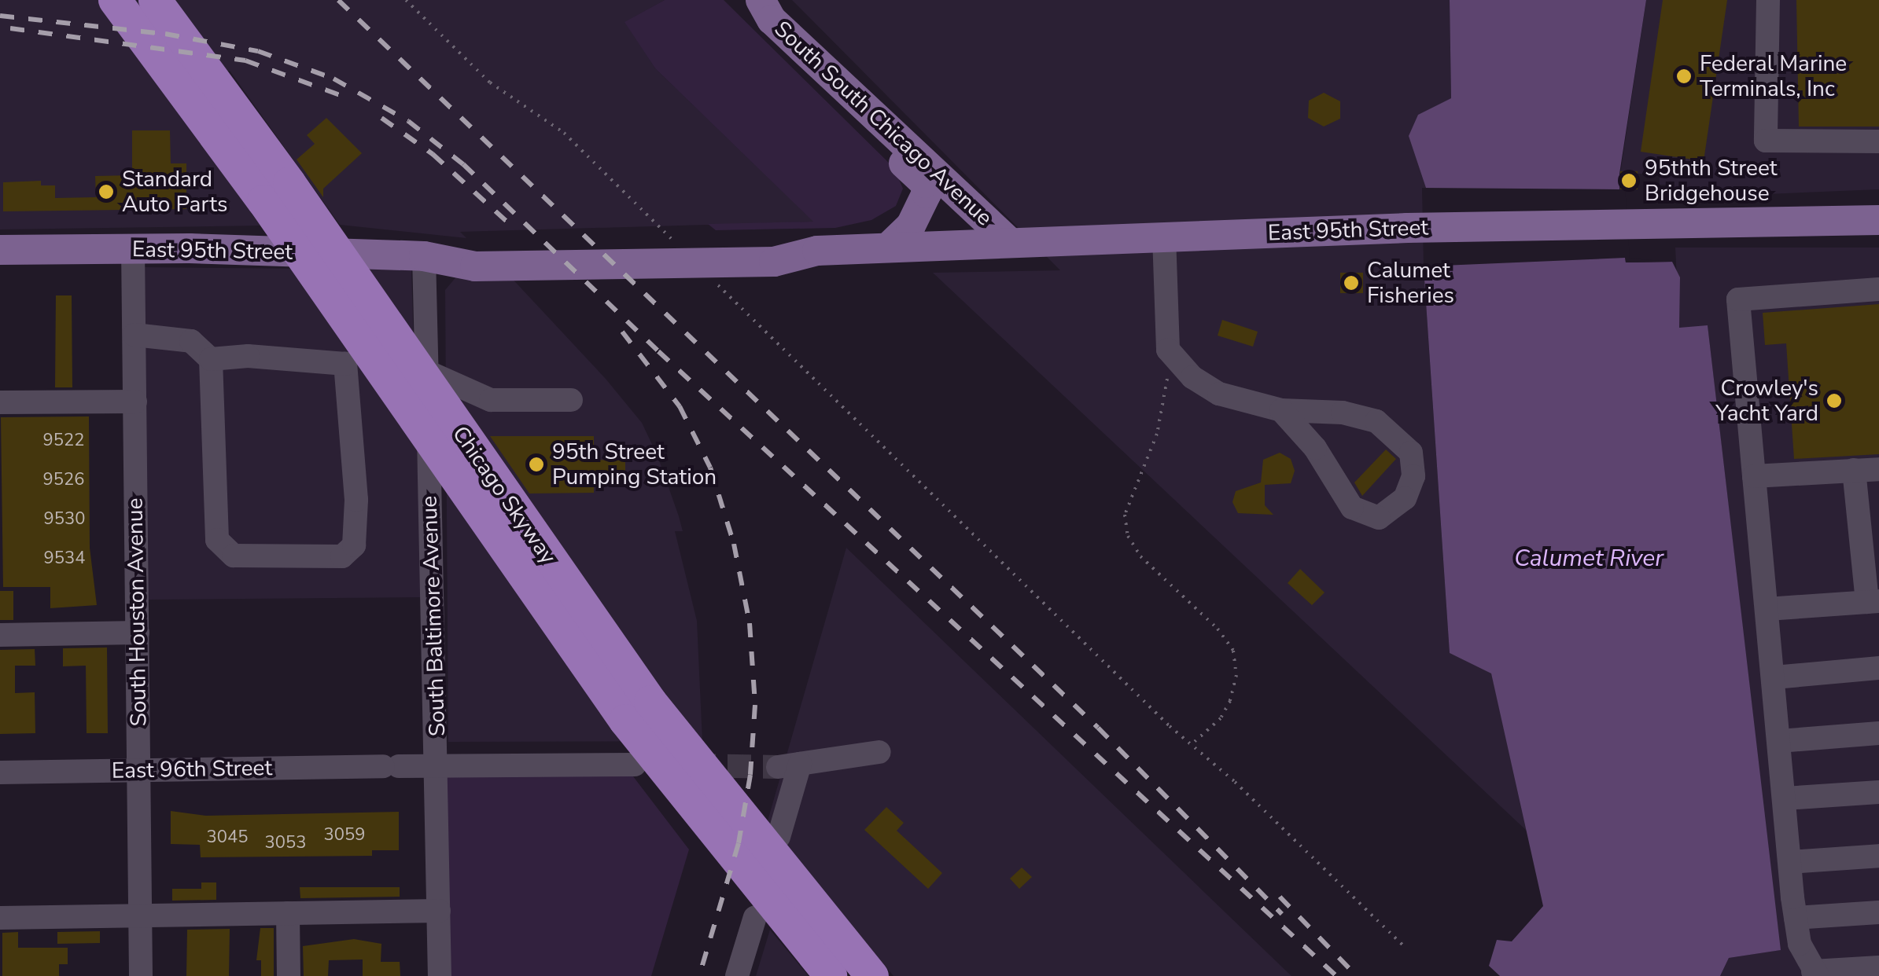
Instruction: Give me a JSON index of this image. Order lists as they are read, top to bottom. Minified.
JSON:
{"streets":{"highway":["Chicago Skyway"],"main road":["South South Chicago Avenue","East 95th Street"],"street":["South Houston Avenue","South Baltimore Avenue","East 96th Street"]},"crossings":[["South South Chicago Avenue","East 95th Street"],["East 95th Street","South Houston Avenue"],["East 95th Street","South Baltimore Avenue"],["South Houston Avenue","East 96th Street"],["South Baltimore Avenue","East 96th Street"]],"water":["Calumet River"],"places":["Federal Marine Terminals, Inc","95thth Street Bridgehouse","Standard Auto Parts","Calumet Fisheries","Crowley's Yacht Yard","95th Street Pumping Station"],"house_numbers":["9522","9526","9530","9534","3059","3045","3053"]}
